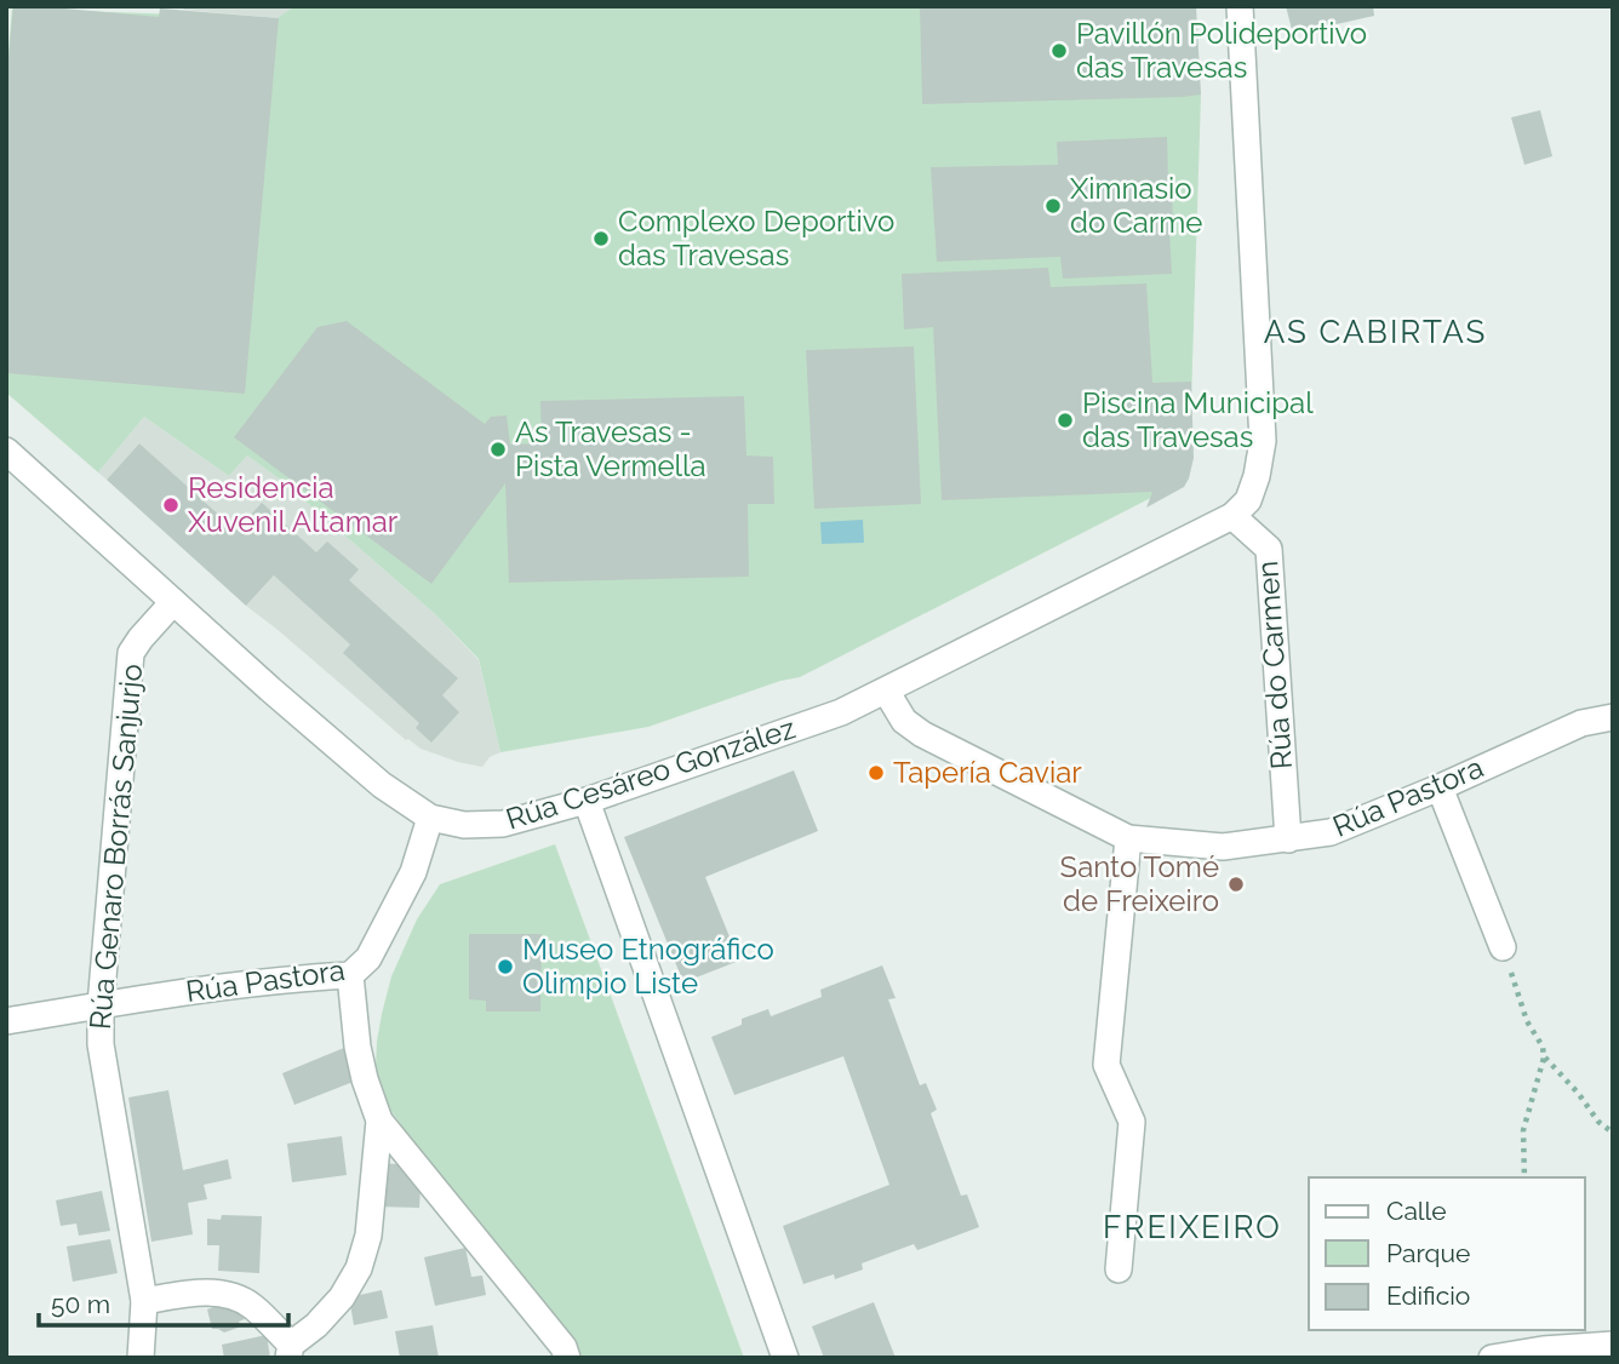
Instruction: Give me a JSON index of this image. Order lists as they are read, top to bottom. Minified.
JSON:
{"streets":{"street":["Rúa do Carmen","Rúa Cesáreo González","Rúa Pastora","Rúa Genaro Borrás Sanjurjo"]},"crossings":[["Rúa do Carmen","Rúa Cesáreo González"],["Rúa do Carmen","Rúa Pastora"],["Rúa Cesáreo González","Rúa Pastora"],["Rúa Cesáreo González","Rúa Genaro Borrás Sanjurjo"],["Rúa Pastora","Rúa Genaro Borrás Sanjurjo"]],"districts":["AS CABIRTAS","FREIXEIRO"],"places":["Pavillón Polideportivo das Travesas","Ximnasio do Carme","Complexo Deportivo das Travesas","Piscina Municipal das Travesas","As Travesas - Pista Vermella","Residencia Xuvenil Altamar","Tapería Caviar","Santo Tomé de Freixeiro","Museo Etnográfico Olimpio Liste"],"legend":["Calle","Parque","Edificio"],"scale_bar":"50 m"}
